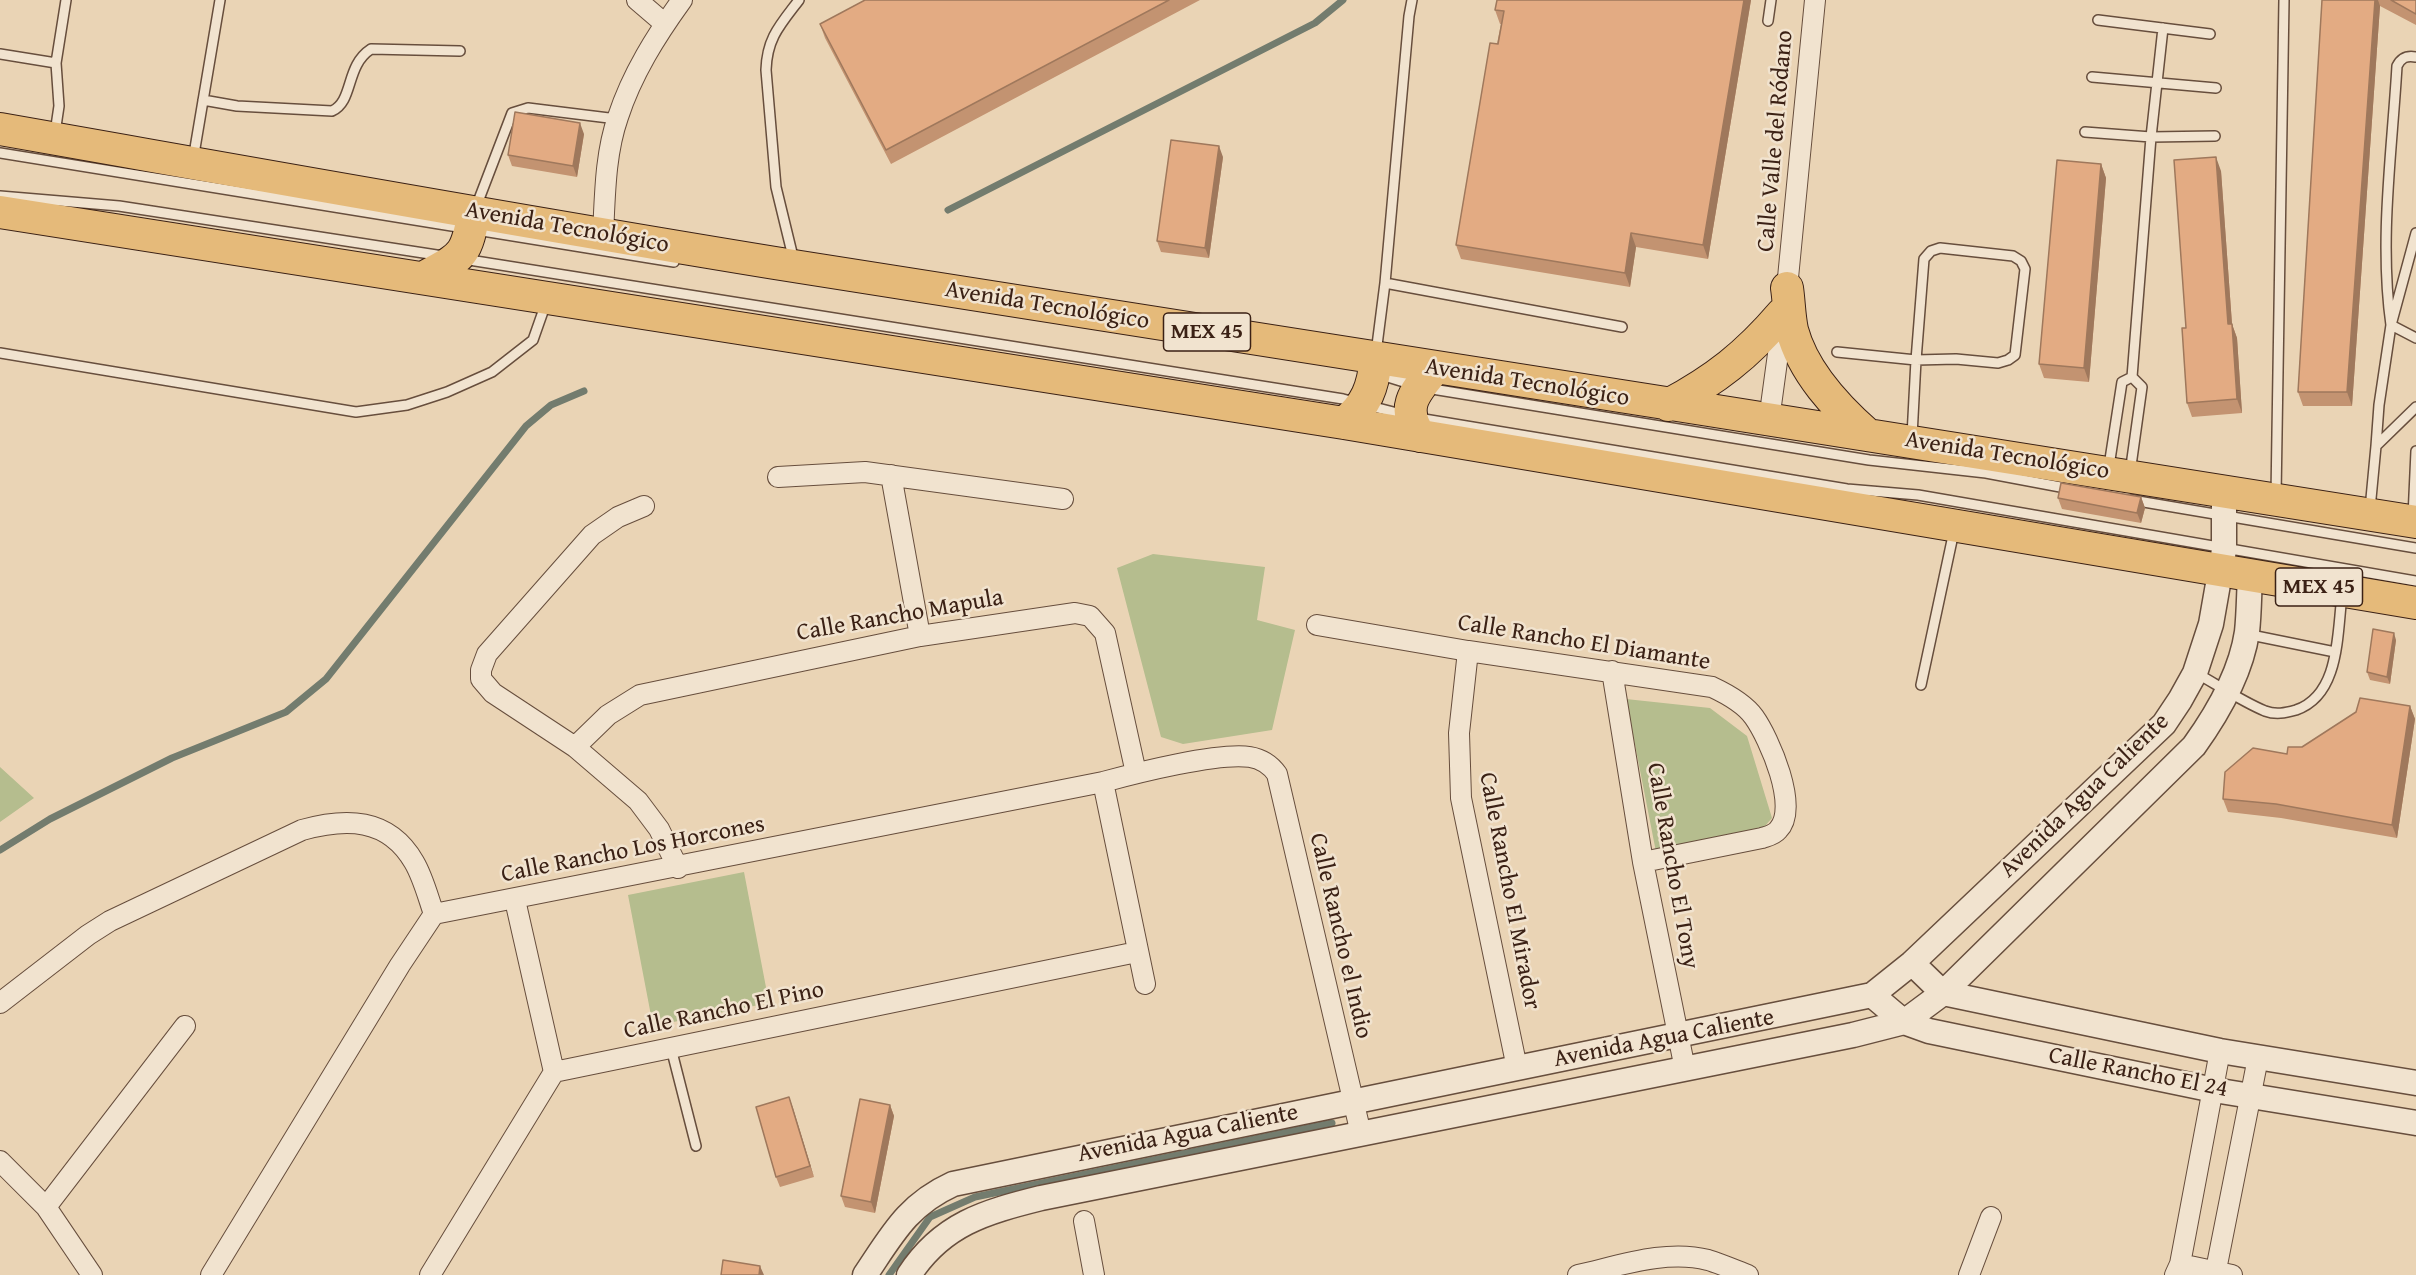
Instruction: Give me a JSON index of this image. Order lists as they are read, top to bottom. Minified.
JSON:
{"streets":{"main road":["Avenida Tecnológico","MEX 45"],"street":["Calle Valle del Ródano","Calle Rancho Mapula","Calle Rancho El Diamante","Avenida Agua Caliente","Calle Rancho Los Horcones","Calle Rancho El Tony","Calle Rancho El Mirador","Calle Rancho el Indio","Calle Rancho El Pino","Calle Rancho El 24"]},"crossings":[["Calle Valle del Ródano","Avenida Tecnológico"],["Avenida Tecnológico","Avenida Agua Caliente"],["MEX 45","Avenida Agua Caliente"],["Calle Rancho Mapula","Calle Rancho Los Horcones"],["Calle Rancho El Diamante","Calle Rancho El Tony"],["Calle Rancho El Diamante","Calle Rancho El Mirador"],["Avenida Agua Caliente","Calle Rancho El Tony"],["Avenida Agua Caliente","Calle Rancho El Mirador"],["Avenida Agua Caliente","Calle Rancho el Indio"],["Avenida Agua Caliente","Calle Rancho El 24"],["Calle Rancho Los Horcones","Calle Rancho el Indio"]]}
